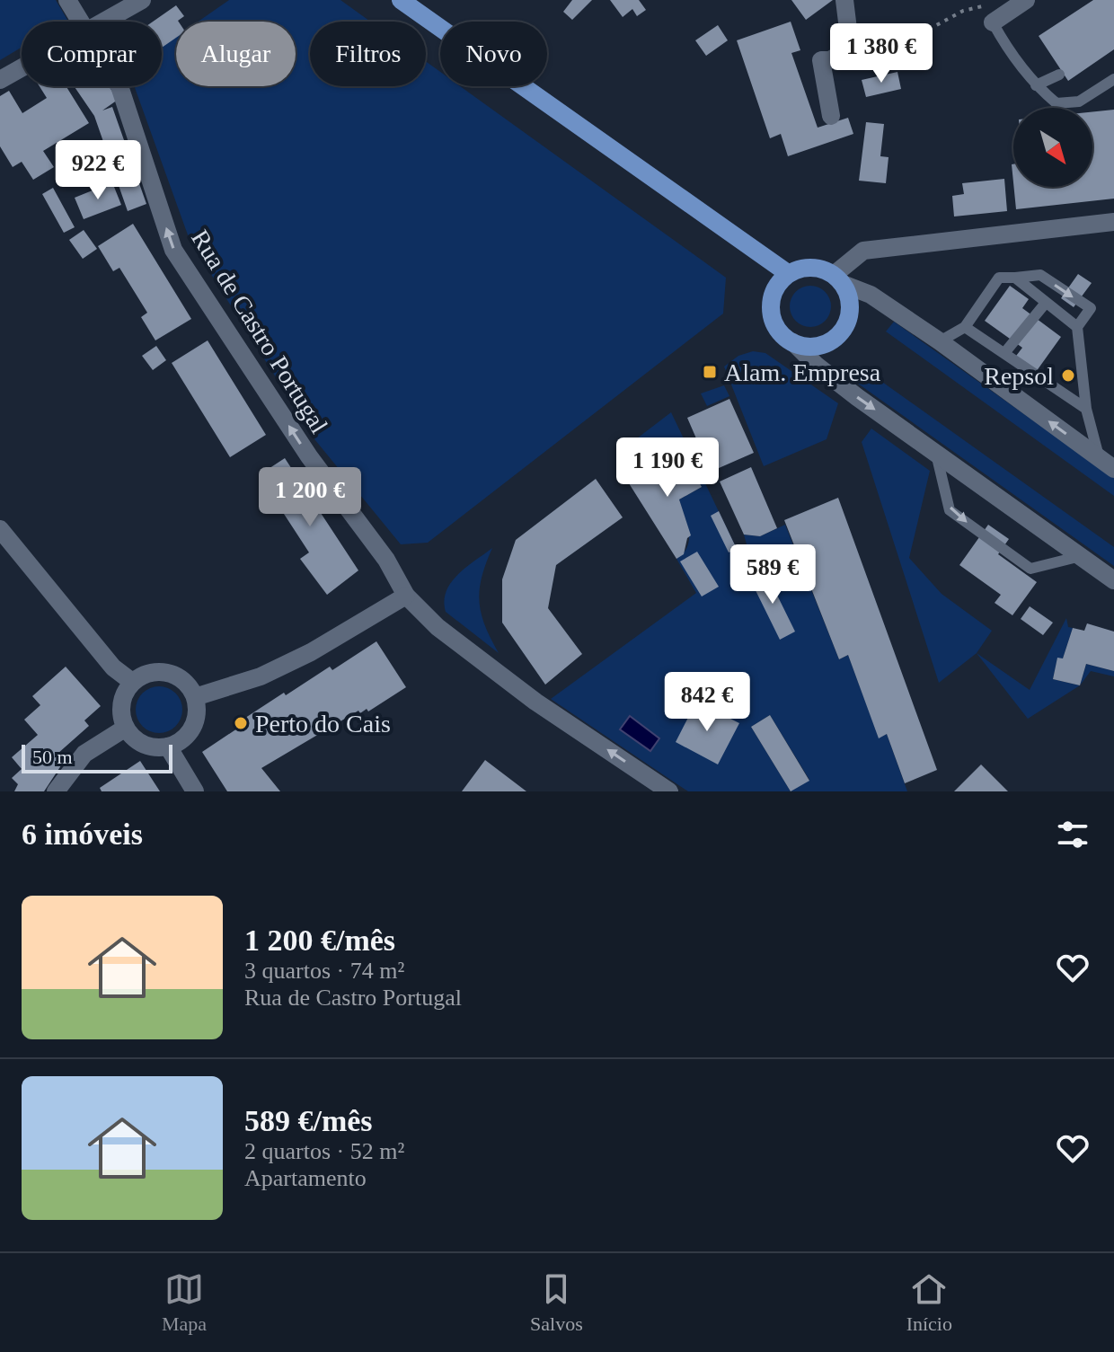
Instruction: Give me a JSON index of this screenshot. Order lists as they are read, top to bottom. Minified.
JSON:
{"streets":{"street":["Rua de Castro Portugal"]},"one_way":["Rua de Castro Portugal"],"places":{"transit":["Alam. Empresa"],"other":["Repsol","Perto do Cais"]},"scale_bar":"50 m","north":"bottom right","page":{"chip":["Comprar","Alugar","Filtros","Novo"],"price":["1 380 €","922 €","1 190 €","1 200 €","589 €","842 €"],"scale":"50 m","heading":"6 imóveis","list":[{"name":"1 200 €/mês","note":"3 quartos · 74 m² · Rua de Castro Portugal"},{"name":"589 €/mês","note":"2 quartos · 52 m² · Apartamento"}],"tabs":["Mapa","Salvos","Início"]}}
